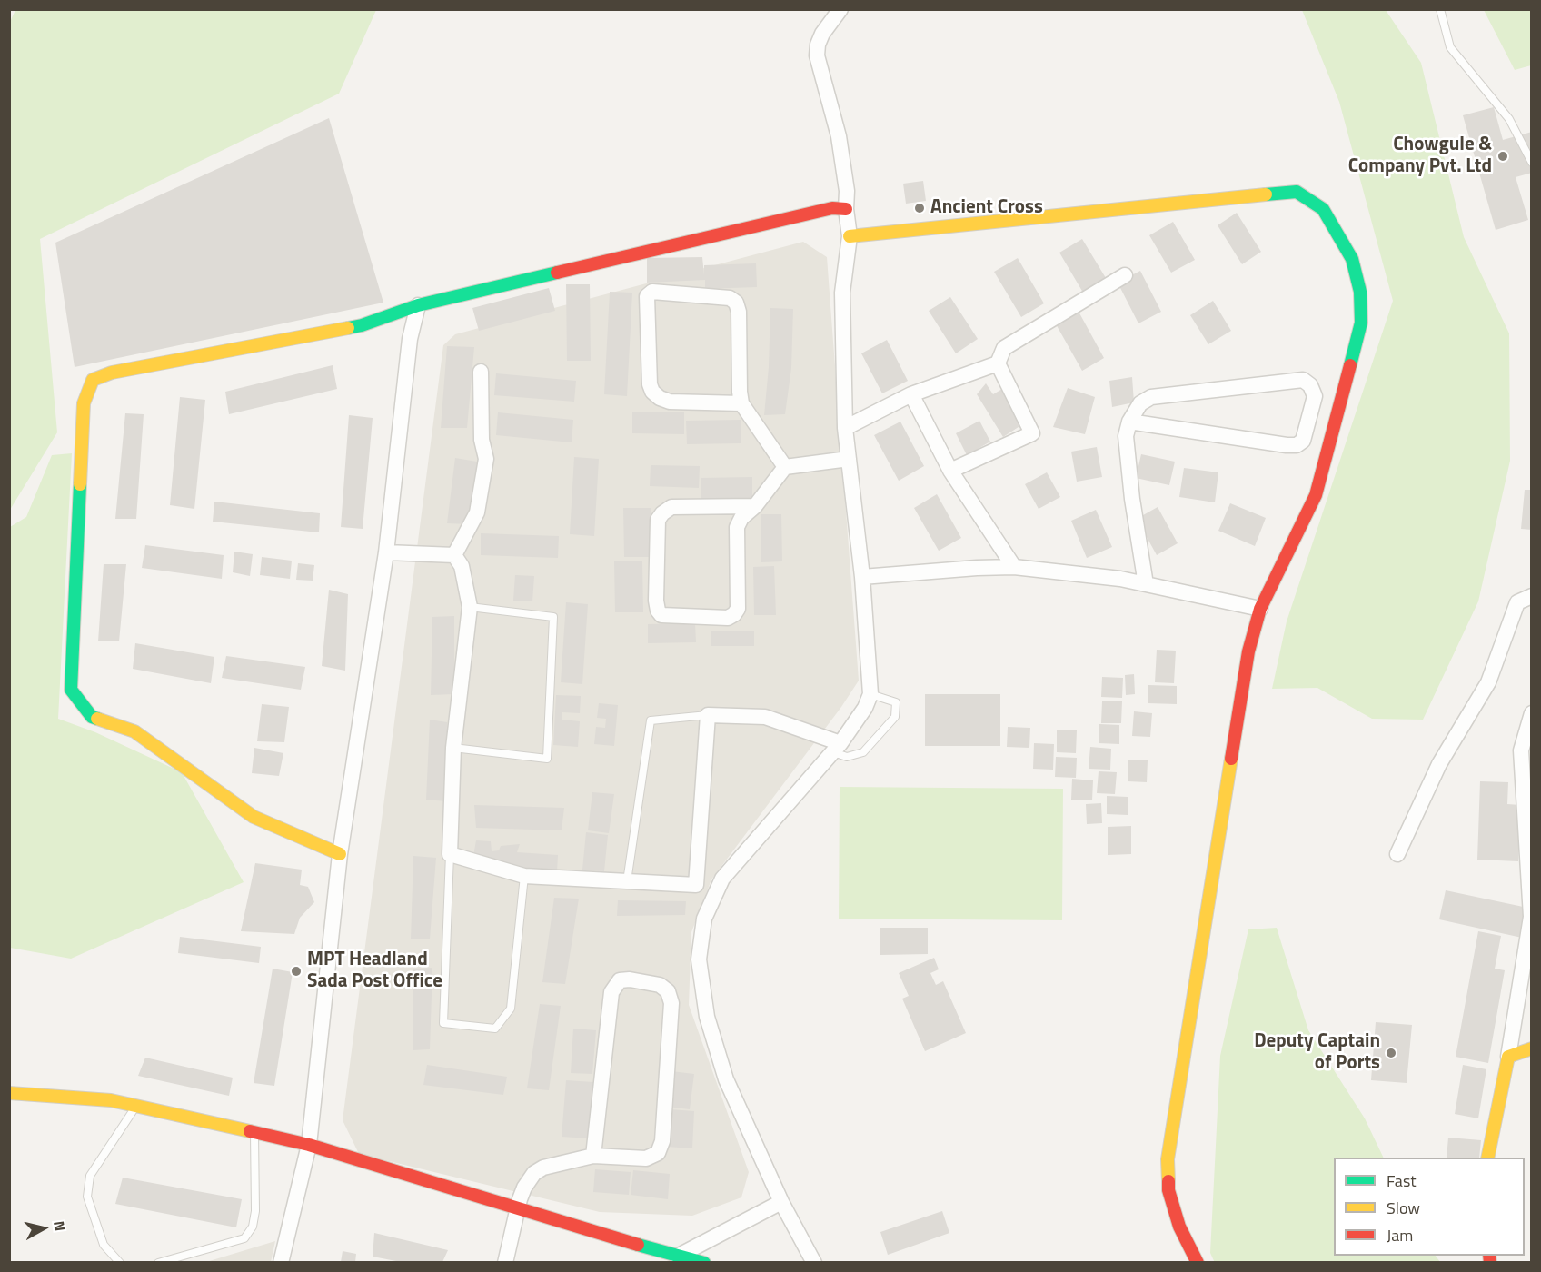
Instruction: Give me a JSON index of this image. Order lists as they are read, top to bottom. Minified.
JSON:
{"places":["Chowgule & Company Pvt. Ltd","Ancient Cross","MPT Headland Sada Post Office","Deputy Captain of Ports"],"legend":["Fast","Slow","Jam"],"north":"right"}
